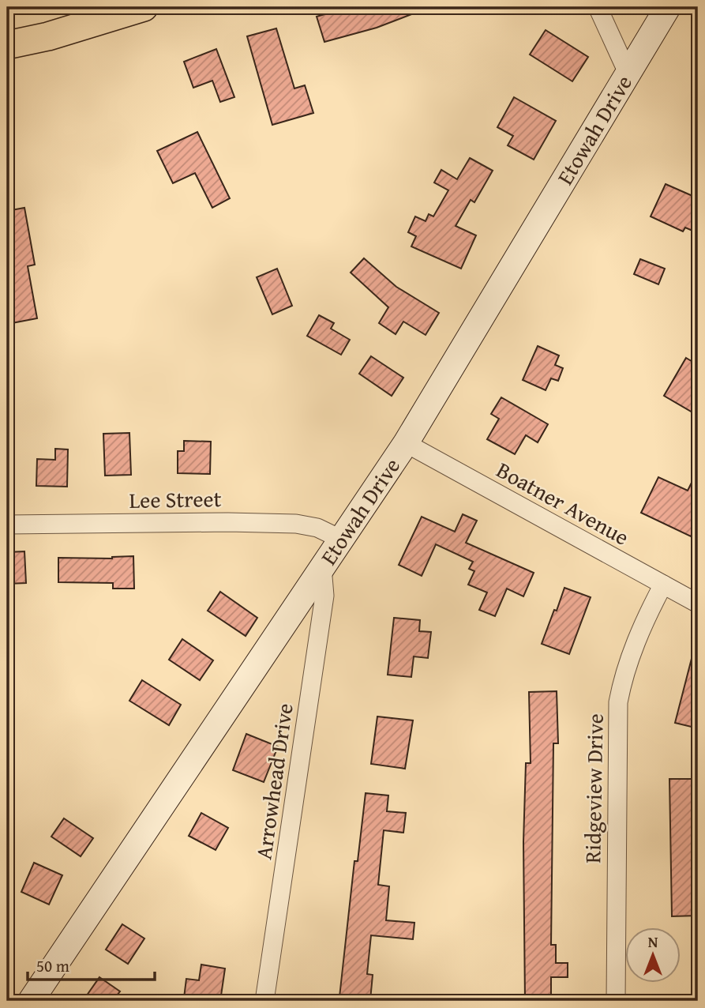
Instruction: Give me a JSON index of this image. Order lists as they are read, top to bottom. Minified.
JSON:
{"streets":{"street":["Etowah Drive","Lee Street","Boatner Avenue","Arrowhead Drive","Ridgeview Drive"]},"crossings":[["Etowah Drive","Lee Street"],["Etowah Drive","Boatner Avenue"],["Etowah Drive","Arrowhead Drive"],["Boatner Avenue","Ridgeview Drive"]],"scale_bar":"50 m","north":"top"}
